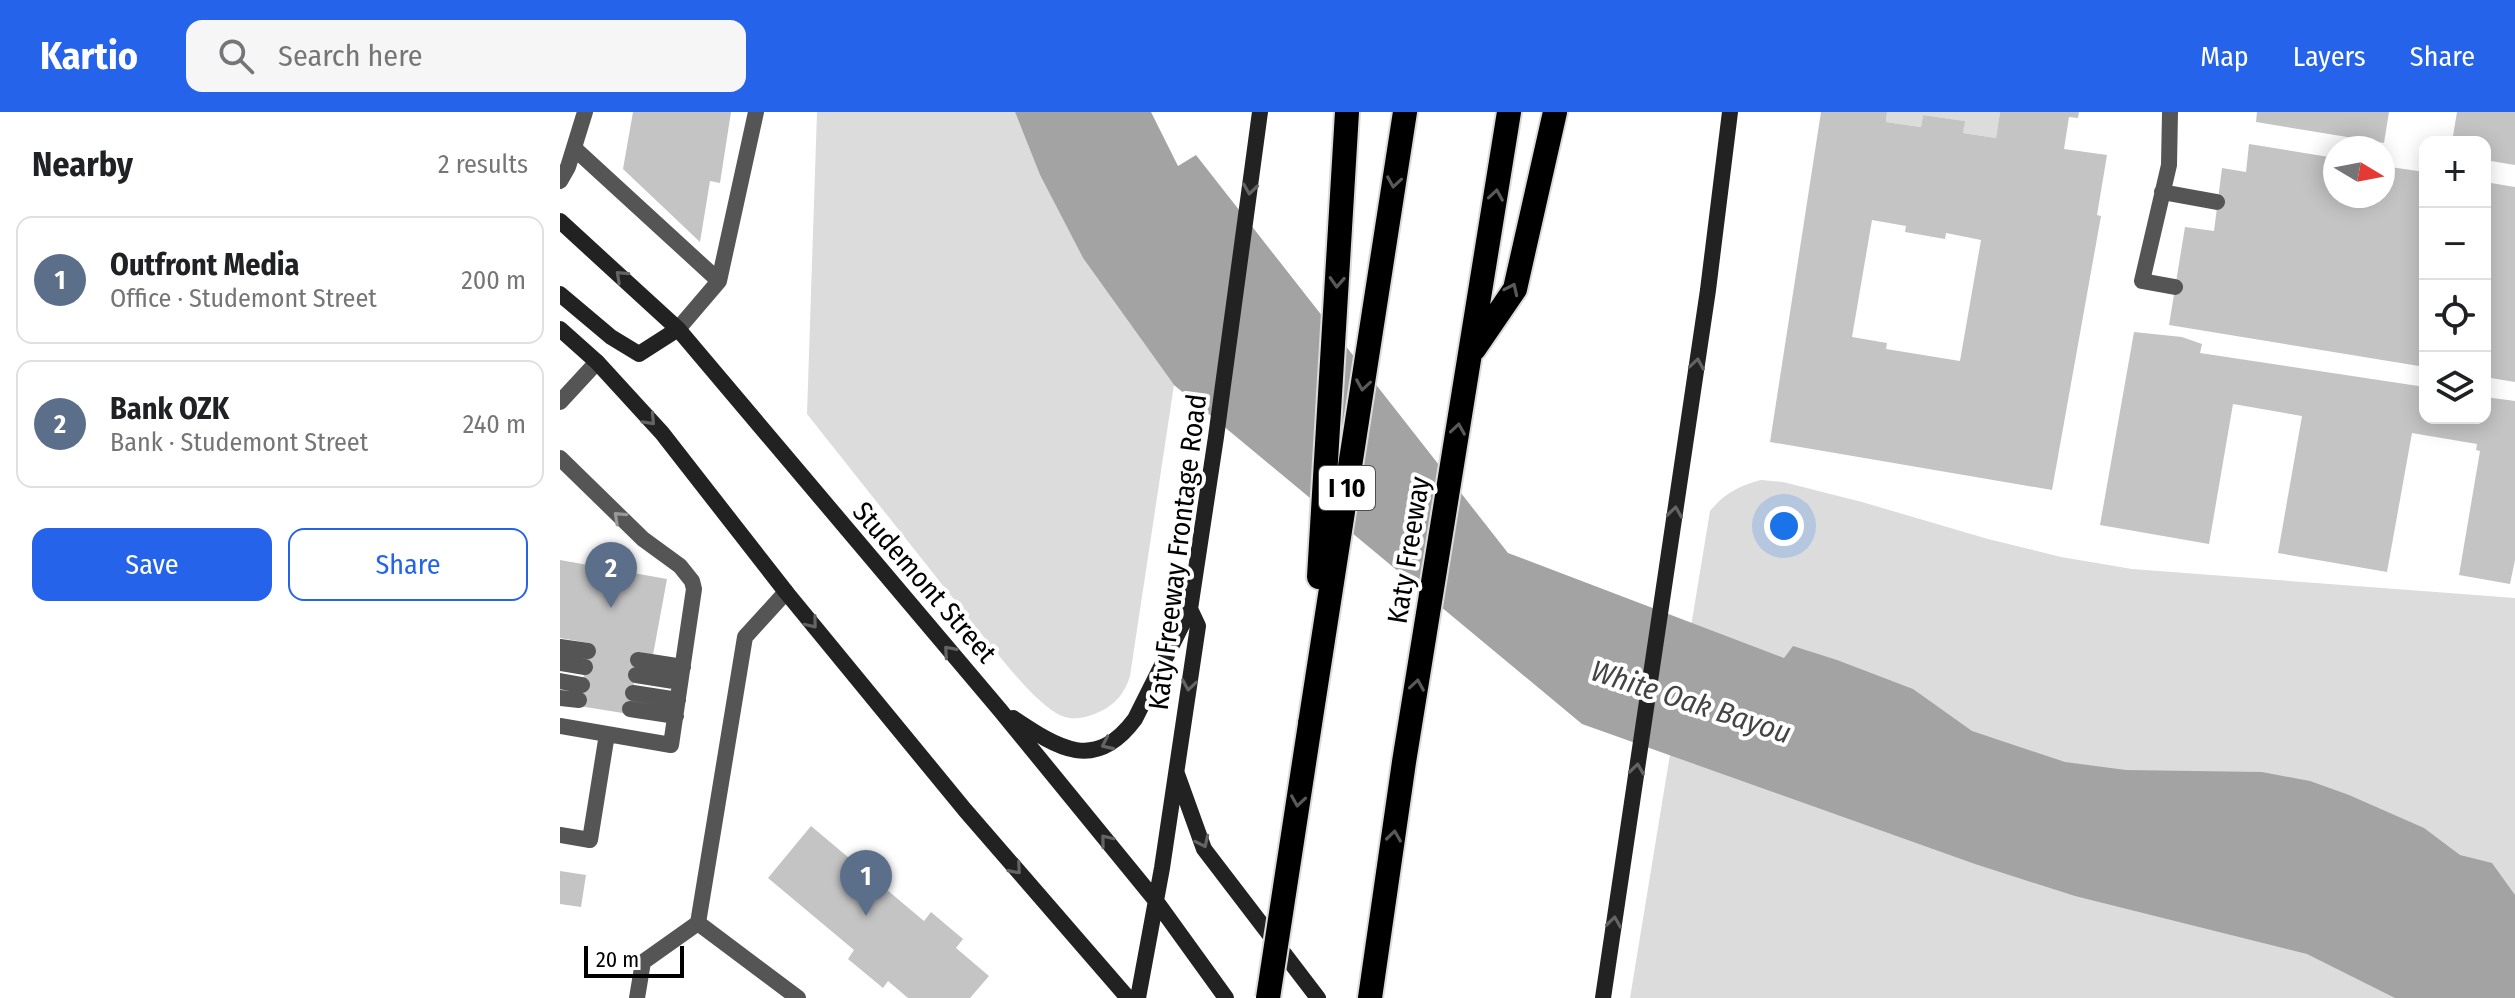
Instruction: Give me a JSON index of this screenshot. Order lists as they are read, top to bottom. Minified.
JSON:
{"streets":{"highway":["I 10","Katy Freeway"],"main road":["Katy Freeway Frontage Road","Studemont Street"]},"crossings":[["Katy Freeway Frontage Road","Studemont Street"]],"one_way":["Katy Freeway Frontage Road"],"water":["White Oak Bayou"],"scale_bar":"20 m","north":"right","page":{"header":"Kartio","search":"Search here","nav":["Map","Layers","Share"],"heading":["Nearby","2 results"],"map_buttons":["+","−"],"list":[{"mark":"1","name":"Outfront Media","note":"Office · Studemont Street","value":"200 m"},{"mark":"2","name":"Bank OZK","note":"Bank · Studemont Street","value":"240 m"}],"buttons":["Save","Share"],"pins":["2","1"],"scale":"20 m"}}
